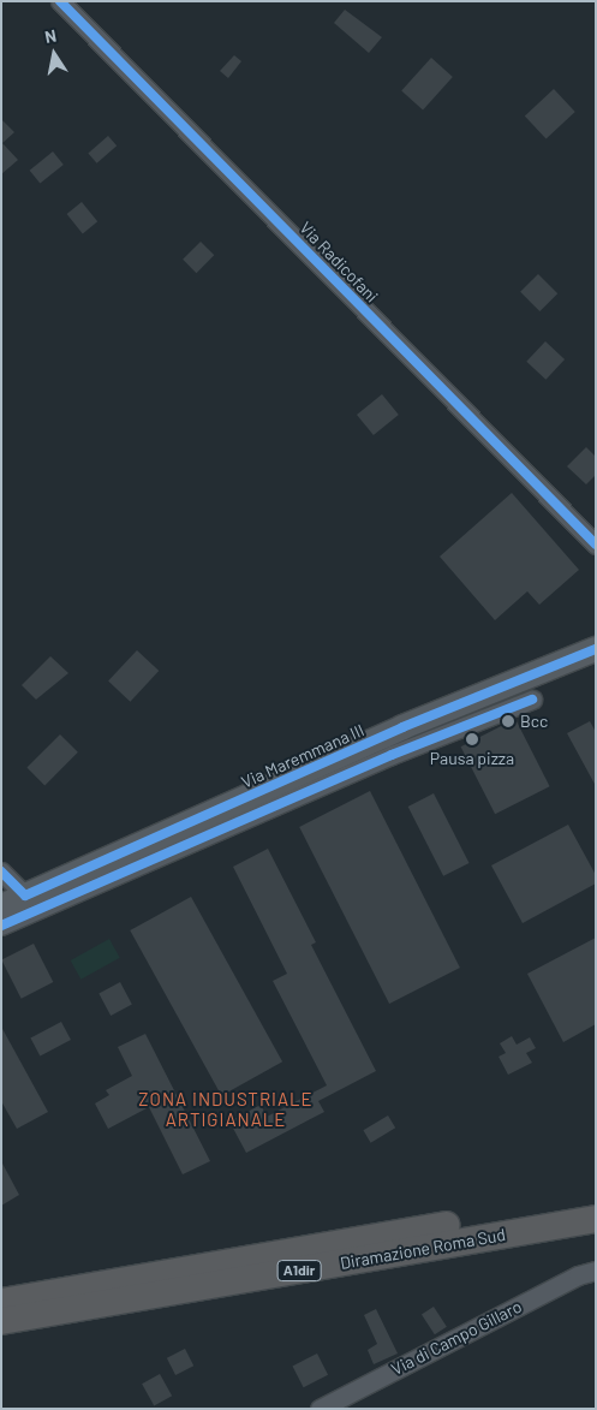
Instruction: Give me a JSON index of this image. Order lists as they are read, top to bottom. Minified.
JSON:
{"streets":{"highway":["Diramazione Roma Sud","A1dir"],"main road":["Via Maremmana III"],"street":["Via Radicofani","Via di Campo Gillaro"]},"districts":["ZONA INDUSTRIALE ARTIGIANALE"],"places":["Bcc","Pausa pizza"],"north":"top"}
